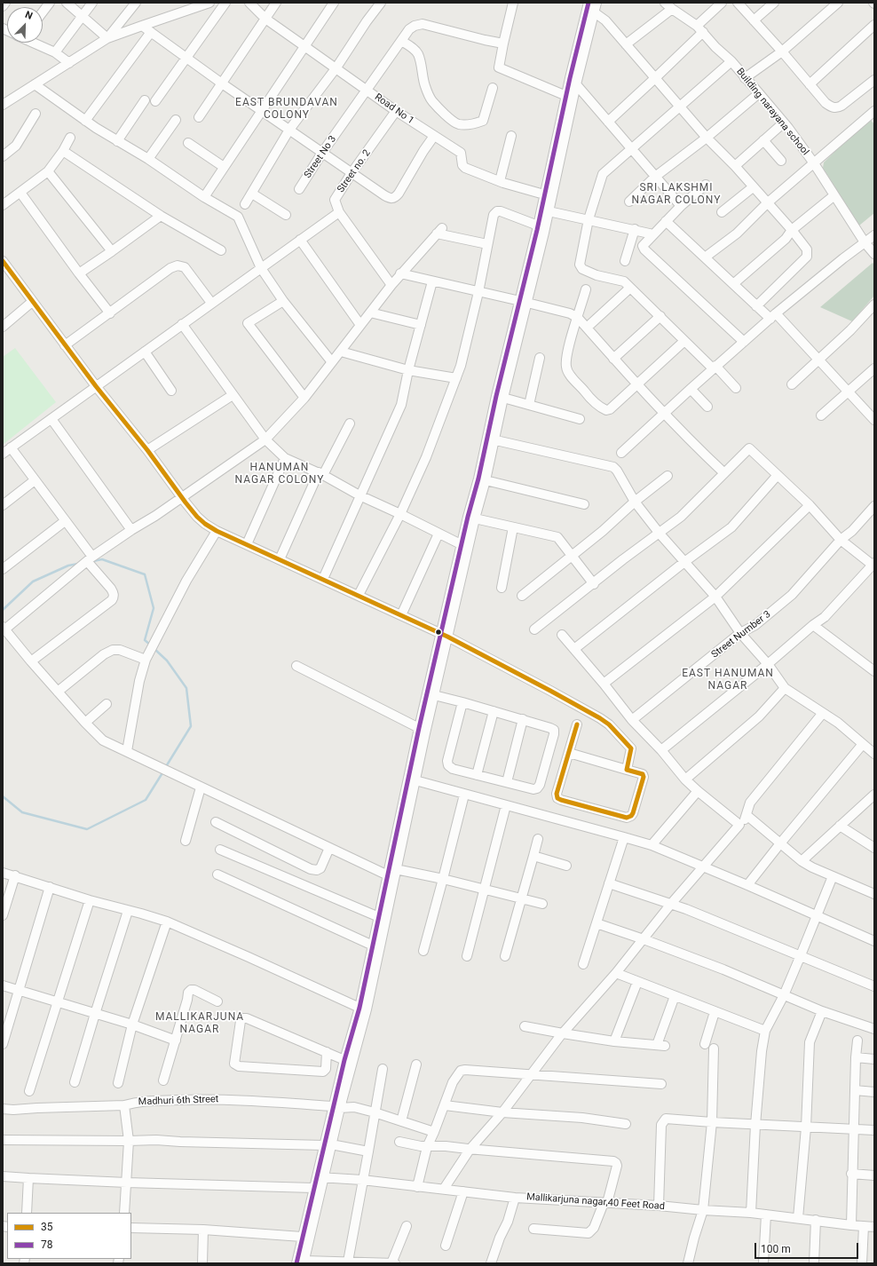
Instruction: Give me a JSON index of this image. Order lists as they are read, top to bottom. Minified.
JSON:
{"streets":{"street":["Road No 1","Building narayana school","Street No 3","Street no. 2","Street Number 3","Madhuri 6th Street","Mallikarjuna nagar,40 Feet Road"]},"crossings":[["Road No 1","Street No 3"],["Road No 1","Street no. 2"]],"districts":["EAST BRUNDAVAN COLONY","SRI LAKSHMI NAGAR COLONY","HANUMAN NAGAR COLONY","EAST HANUMAN NAGAR","MALLIKARJUNA NAGAR"],"lines":["transit line 78","transit line 35"],"legend":["35","78"],"scale_bar":"100 m","north":"top right"}
